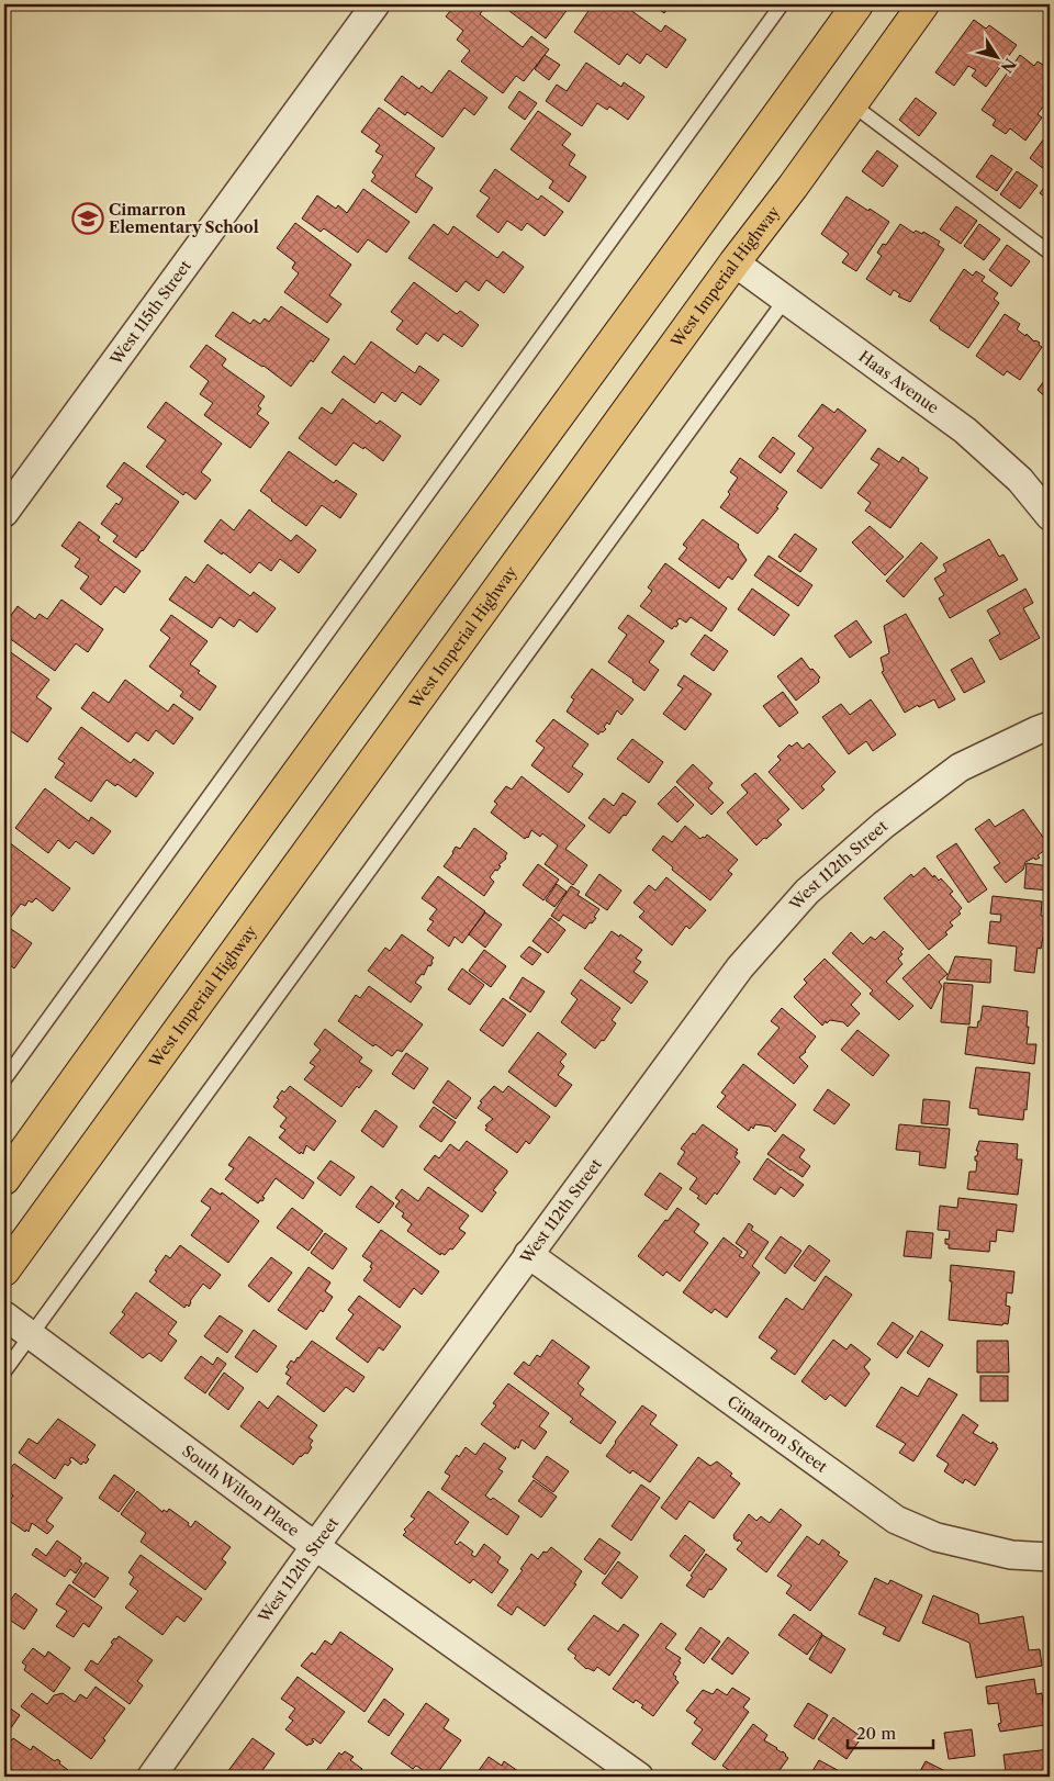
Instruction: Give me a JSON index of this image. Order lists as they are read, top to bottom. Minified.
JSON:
{"streets":{"main road":["West Imperial Highway"],"street":["West 115th Street","Haas Avenue","West 112th Street","Cimarron Street","South Wilton Place"]},"crossings":[["West Imperial Highway","Haas Avenue"],["West 112th Street","Cimarron Street"],["West 112th Street","South Wilton Place"]],"places":{"school or university":["Cimarron Elementary School"]},"scale_bar":"20 m","north":"bottom right"}
